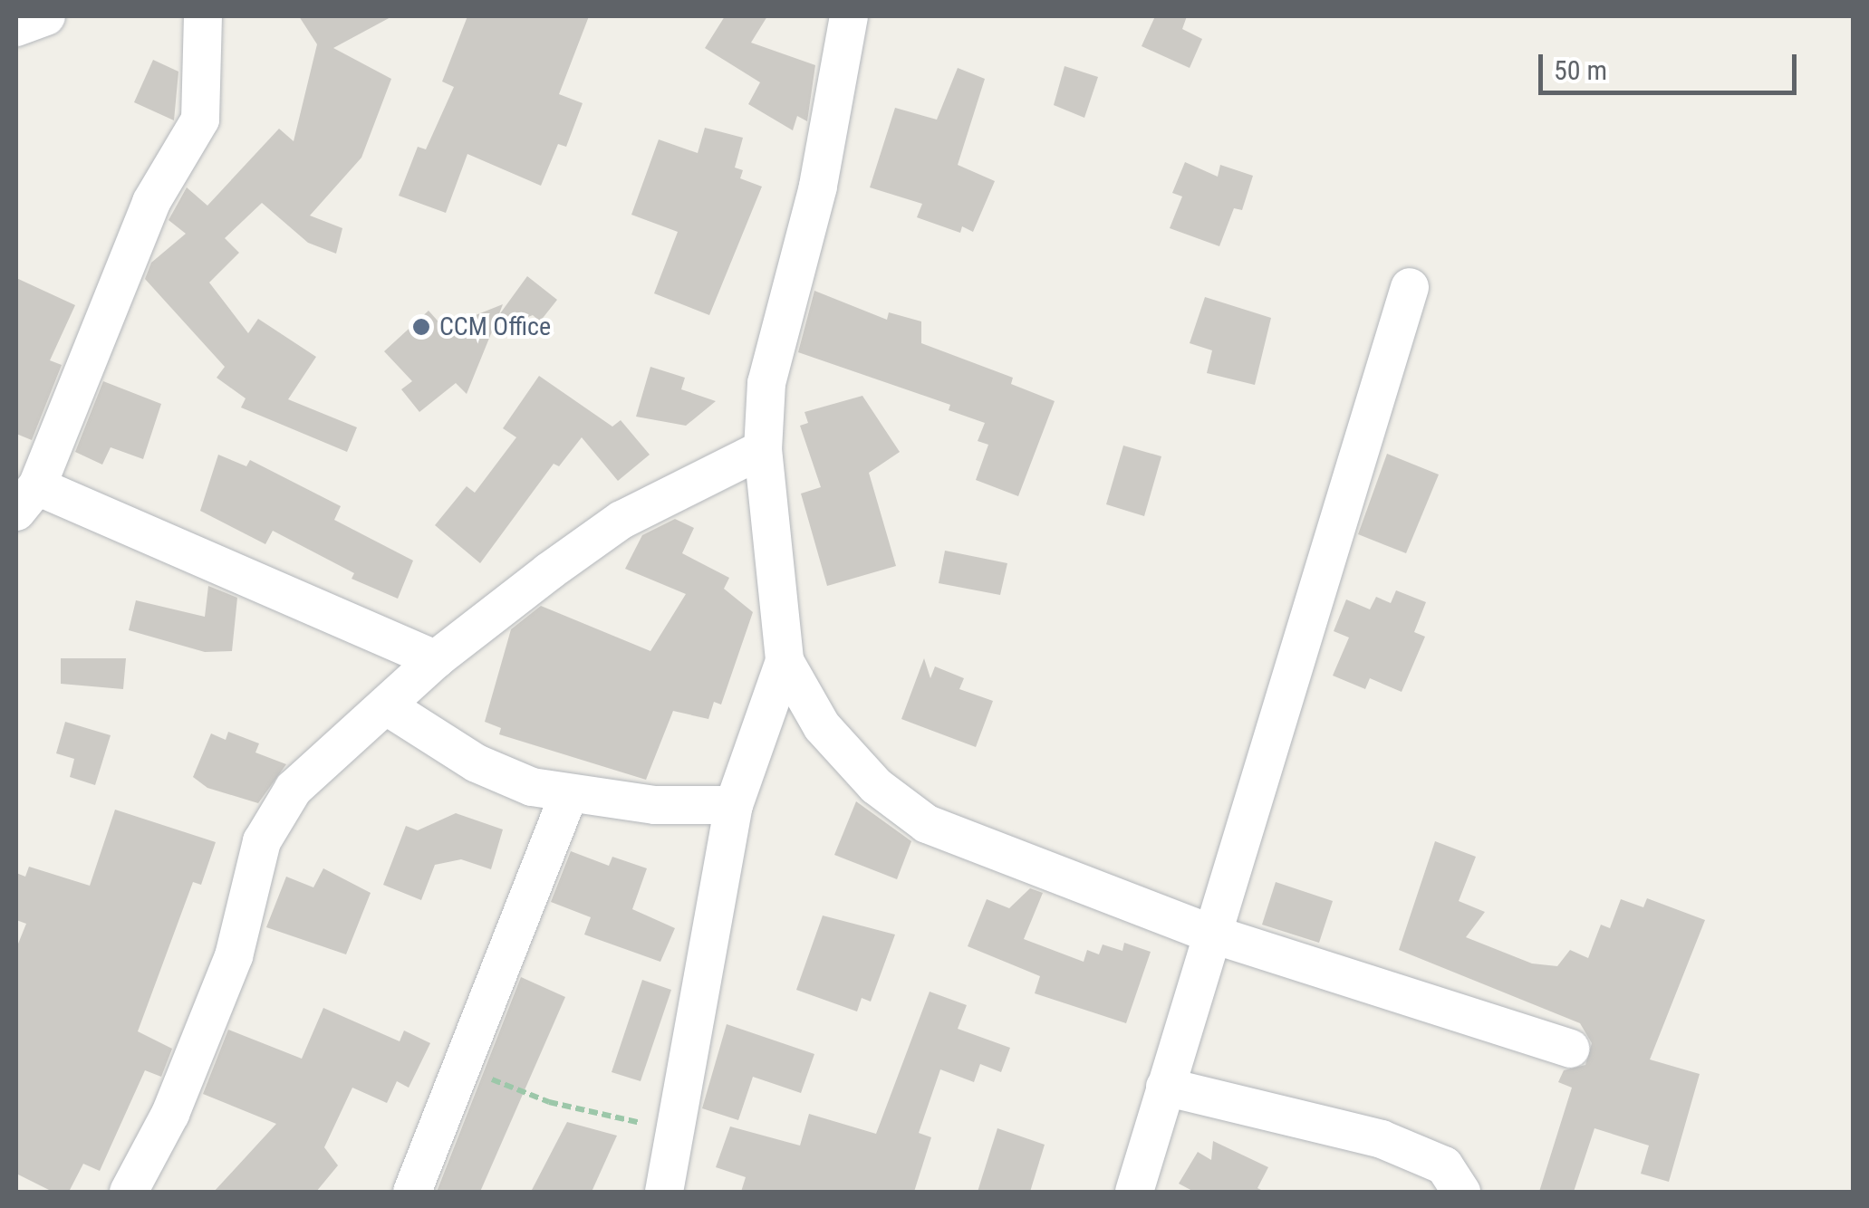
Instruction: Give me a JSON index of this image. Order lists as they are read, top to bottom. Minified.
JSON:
{"places":["CCM Office"],"scale_bar":"50 m"}
